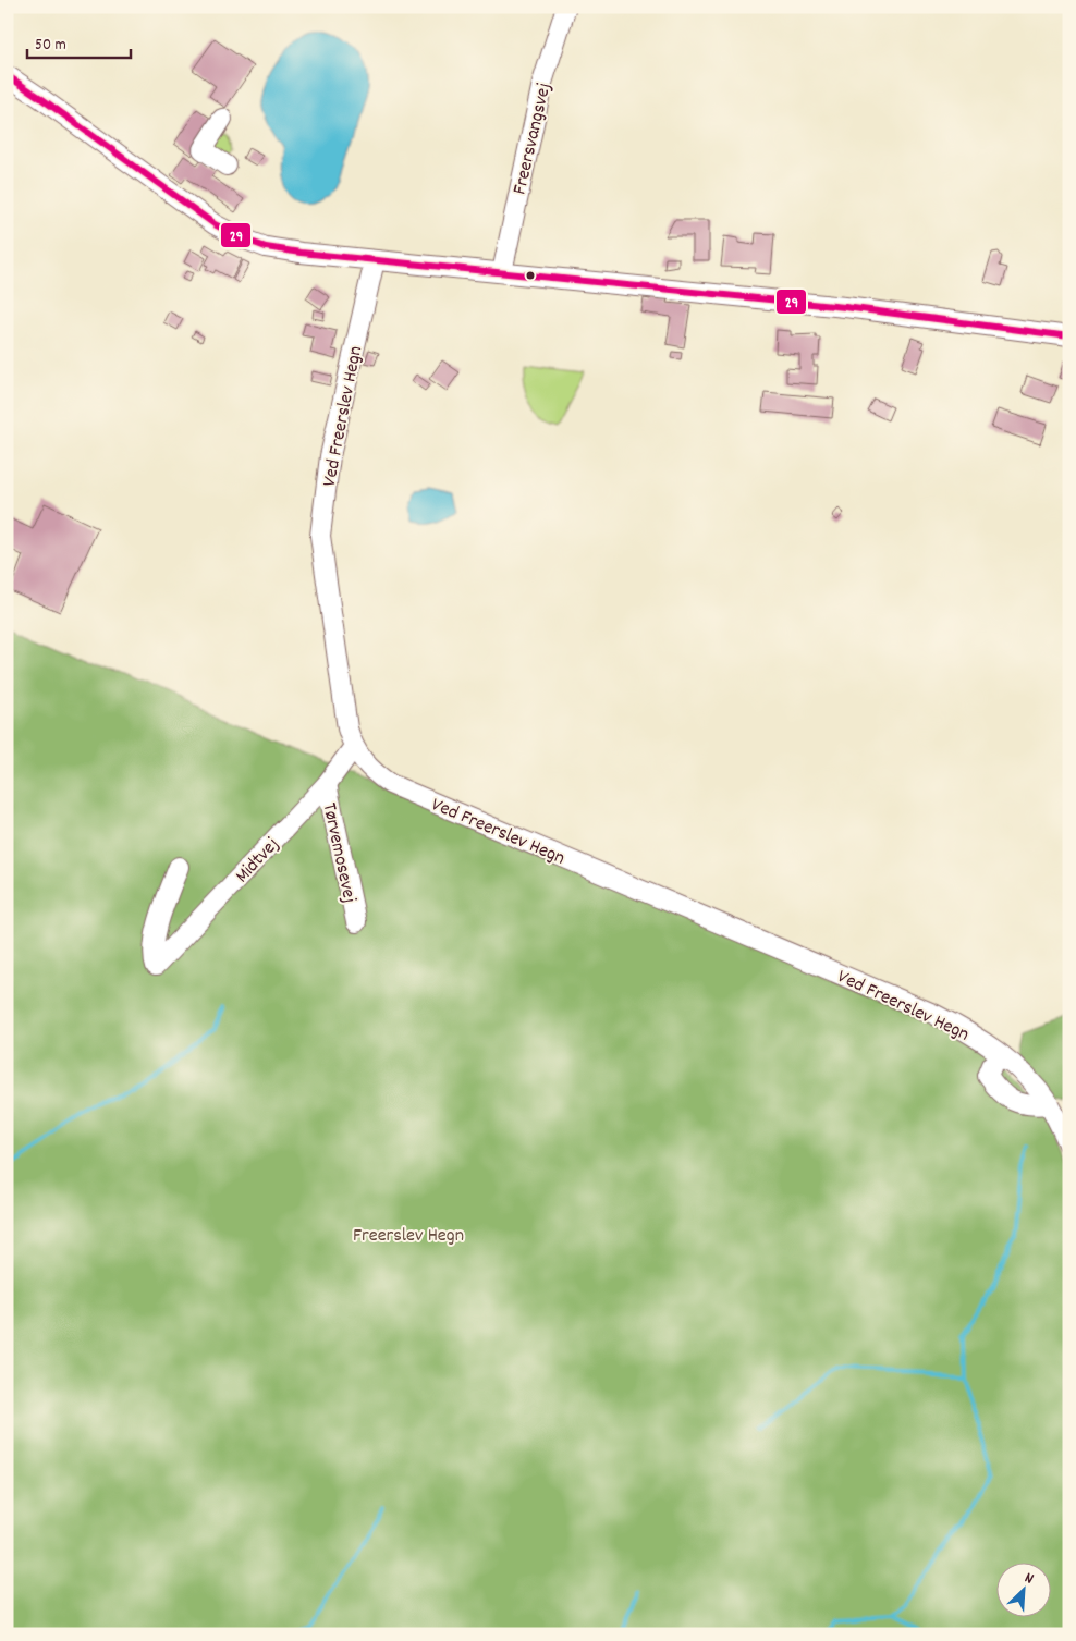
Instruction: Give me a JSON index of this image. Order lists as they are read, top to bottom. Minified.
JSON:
{"streets":{"street":["Freersvangsvej","Ved Freerslev Hegn","Tørvemosevej","Midtvej"]},"crossings":[["Ved Freerslev Hegn","Midtvej"],["Tørvemosevej","Midtvej"]],"parks":["Freerslev Hegn"],"lines":["transit line 29"],"scale_bar":"50 m","north":"top right"}
